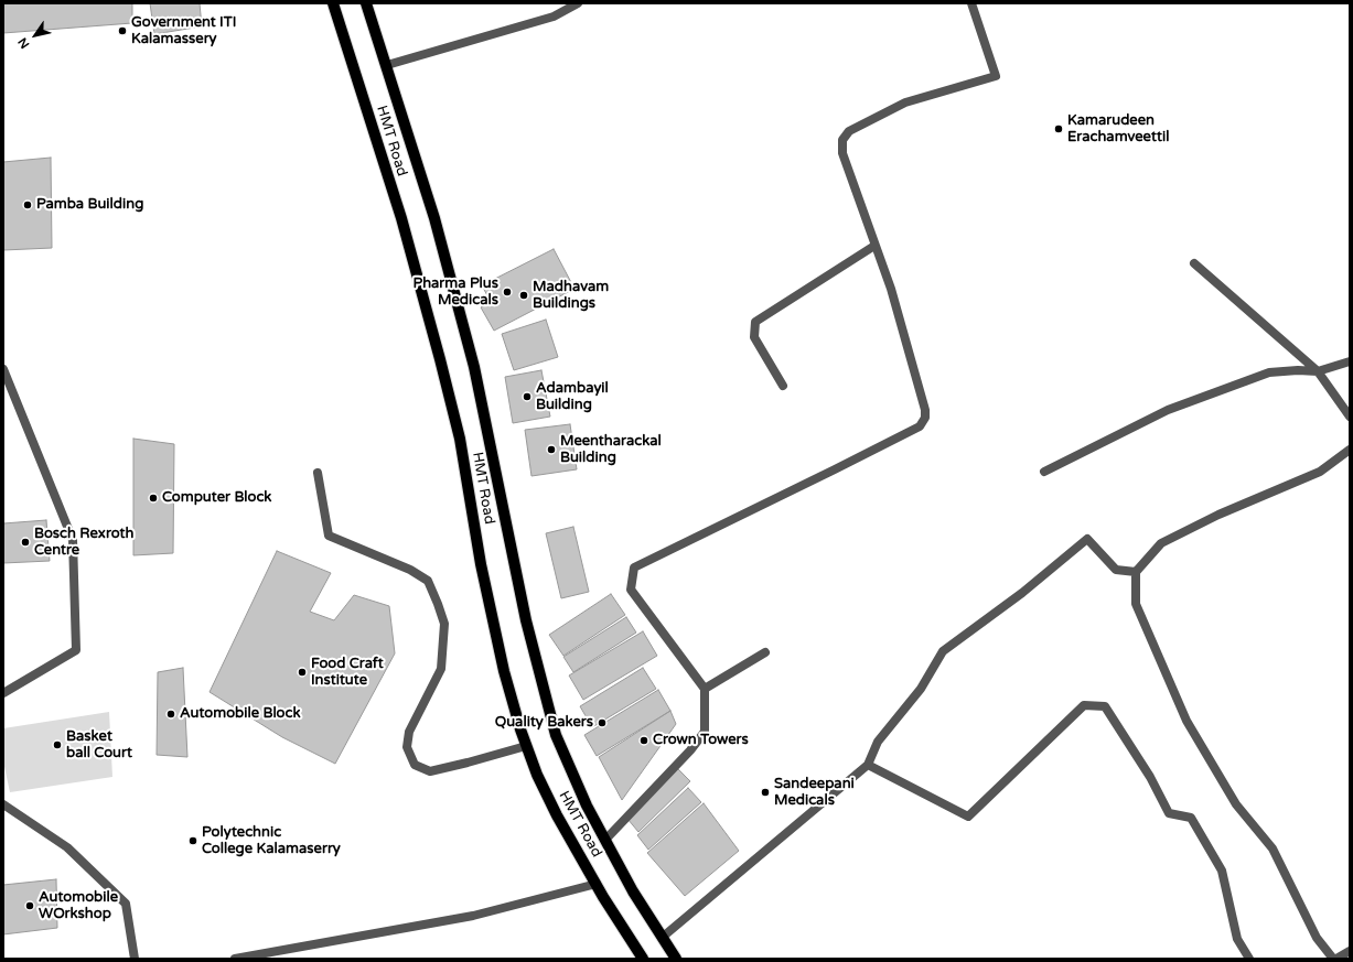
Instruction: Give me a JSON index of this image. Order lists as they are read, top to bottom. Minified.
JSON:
{"streets":{"main road":["HMT Road"]},"places":["Government ITI Kalamassery","Kamarudeen Erachamveettil","Pamba Building","Pharma Plus Medicals","Madhavam Buildings","Adambayil Building","Meentharackal Building","Computer Block","Bosch Rexroth Centre","Food Craft Institute","Automobile Block","Quality Bakers","Crown Towers","Basket ball Court","Sandeepani Medicals","Polytechnic College Kalamaserry","Automobile WOrkshop"],"north":"bottom left"}
